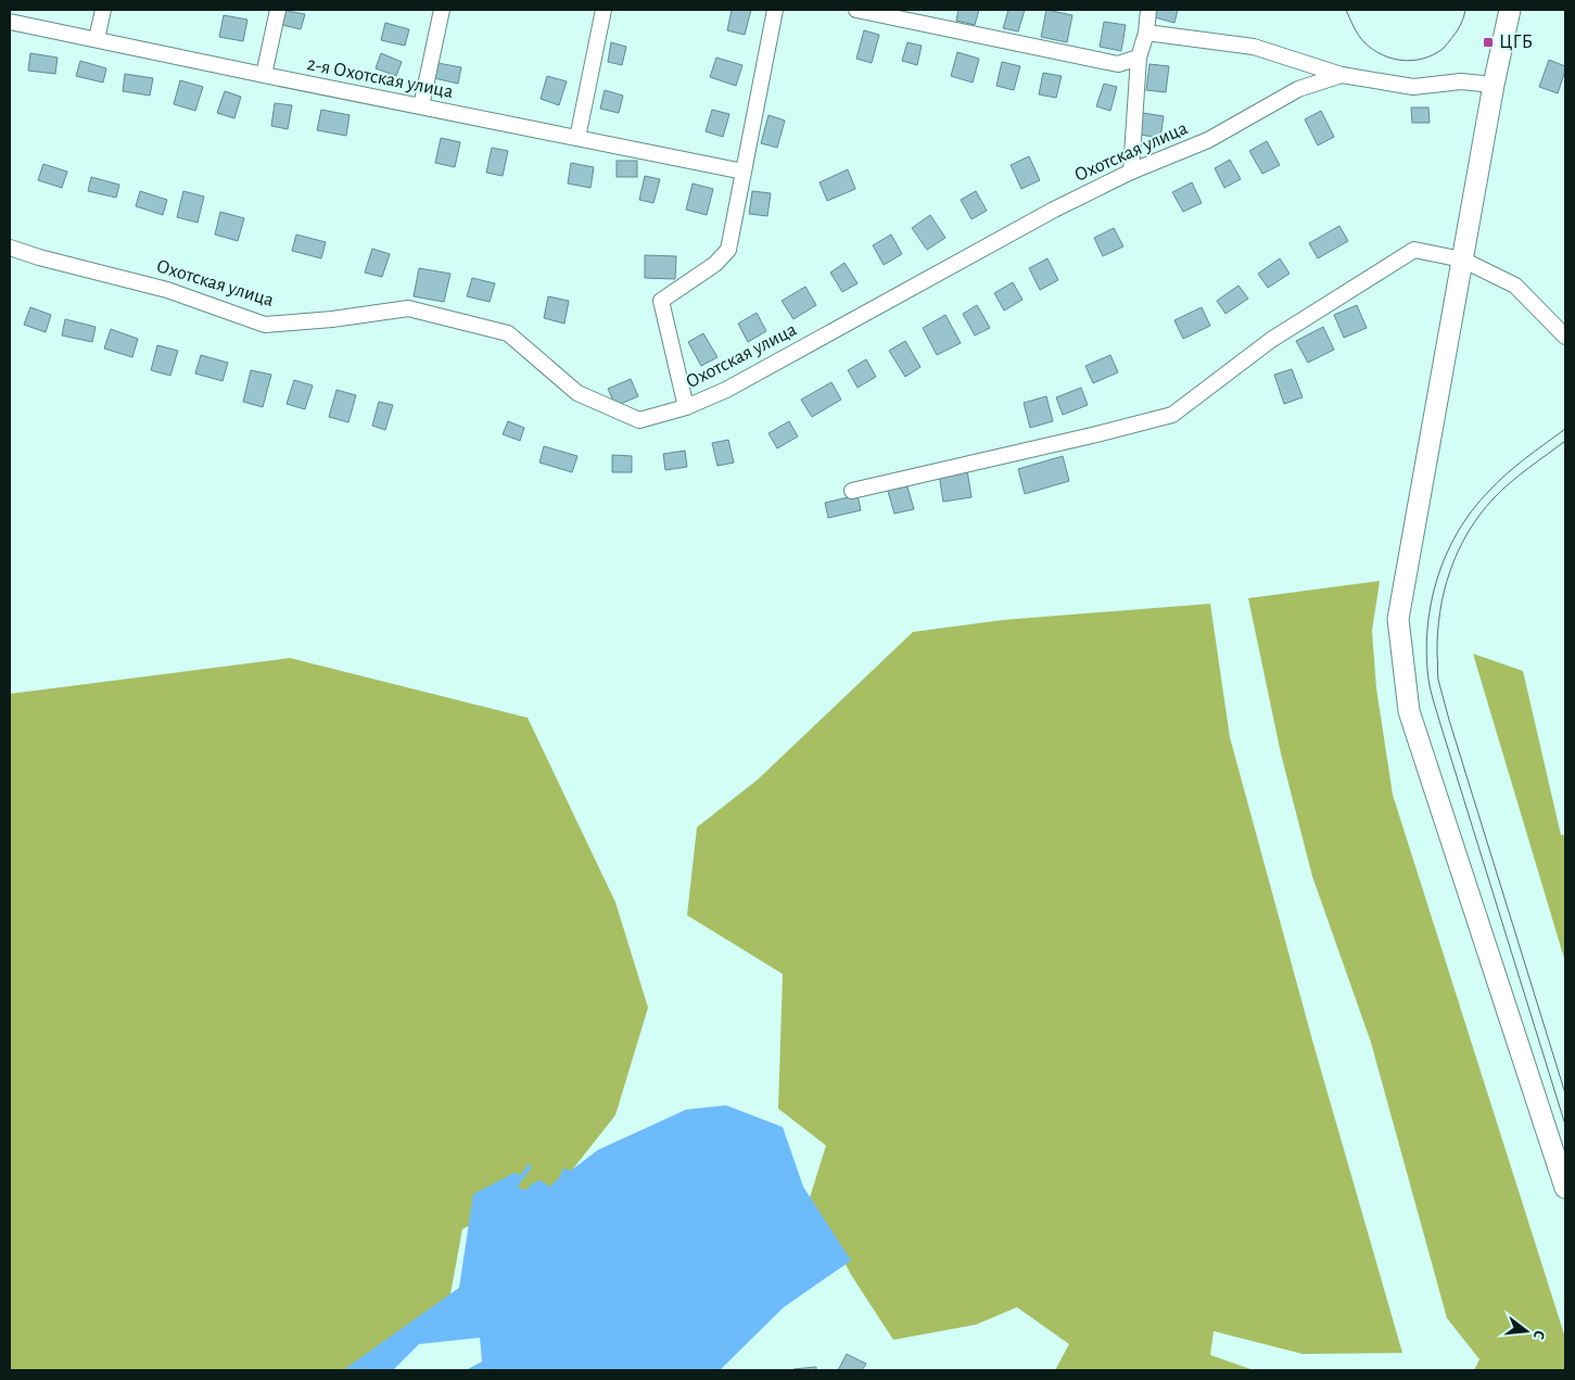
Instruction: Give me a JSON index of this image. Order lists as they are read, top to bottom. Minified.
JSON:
{"streets":{"street":["2-я Охотская улица","Охотская улица"]},"places":{"transit":["ЦГБ"]},"north":"right"}
